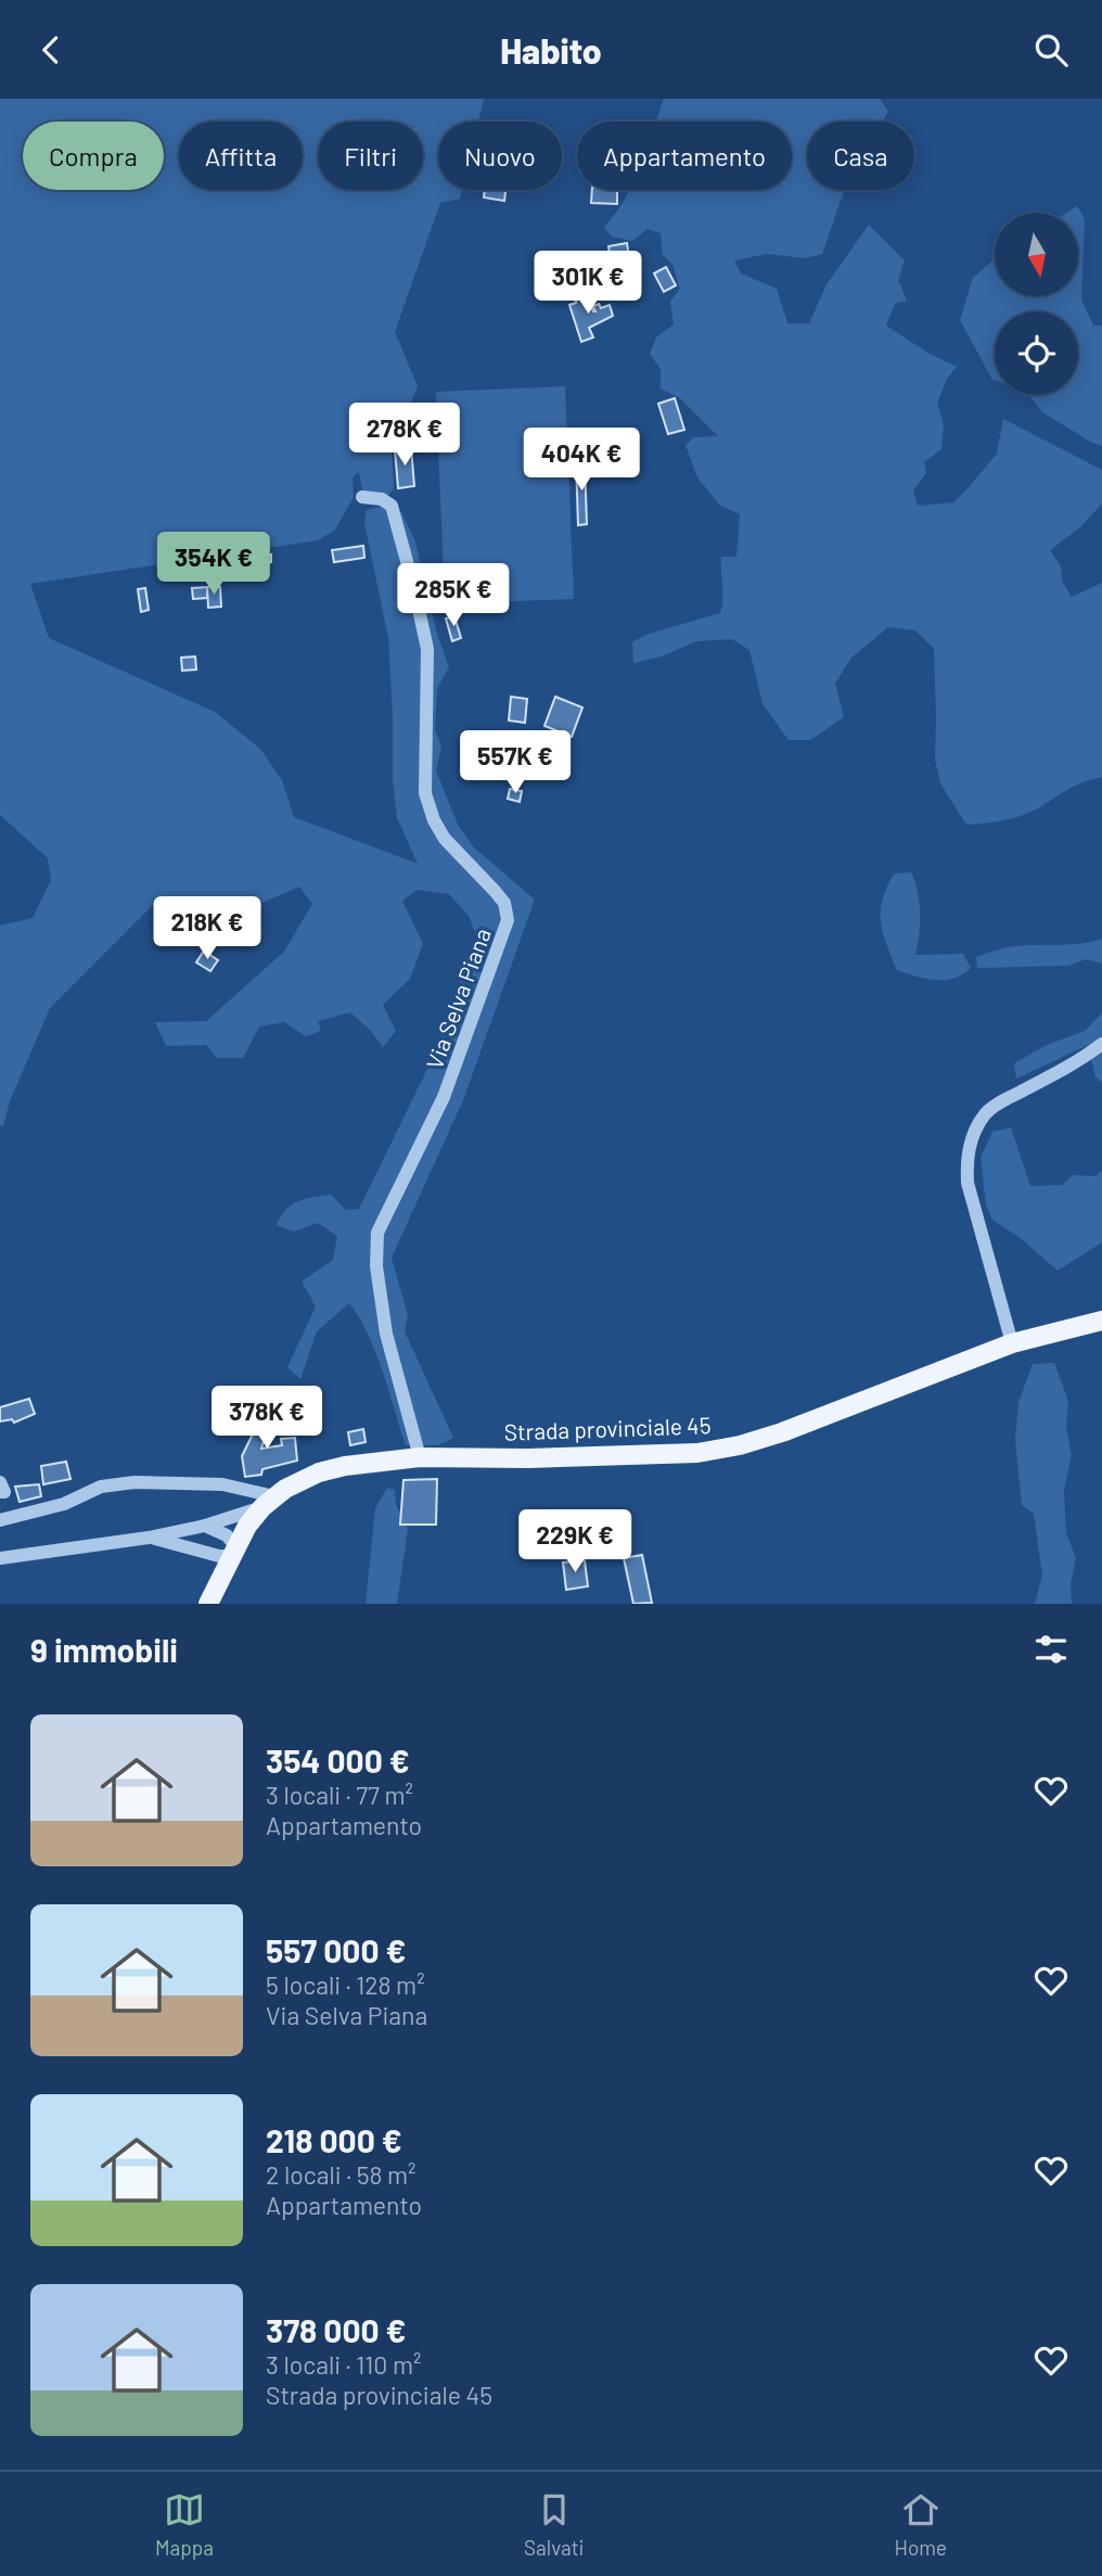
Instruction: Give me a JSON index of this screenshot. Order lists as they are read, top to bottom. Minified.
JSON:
{"streets":{"main road":["Strada provinciale 45"],"street":["Via Selva Piana"]},"crossings":[["Via Selva Piana","Strada provinciale 45"]],"north":"bottom","page":{"header":"Habito","chip":["Compra","Affitta","Filtri","Nuovo","Appartamento","Casa"],"price":["301K €","278K €","404K €","354K €","285K €","557K €","218K €","378K €","229K €"],"heading":"9 immobili","list":[{"name":"354 000 €","note":"3 locali · 77 m² · Appartamento"},{"name":"557 000 €","note":"5 locali · 128 m² · Via Selva Piana"},{"name":"218 000 €","note":"2 locali · 58 m² · Appartamento"},{"name":"378 000 €","note":"3 locali · 110 m² · Strada provinciale 45"}],"tabs":["Mappa","Salvati","Home"]}}
